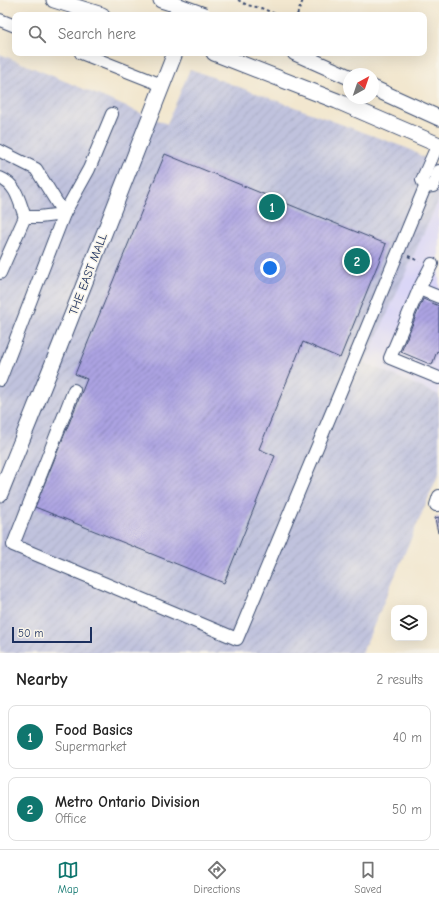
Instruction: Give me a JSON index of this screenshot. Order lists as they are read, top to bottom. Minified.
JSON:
{"streets":{"main road":["THE EAST MALL"]},"scale_bar":"50 m","north":"top right","page":{"search":"Search here","pins":["1","2"],"scale":"50 m","heading":["Nearby","2 results"],"list":[{"mark":"1","name":"Food Basics","note":"Supermarket","value":"40 m"},{"mark":"2","name":"Metro Ontario Division","note":"Office","value":"50 m"}],"nav":["Map","Directions","Saved"]}}
